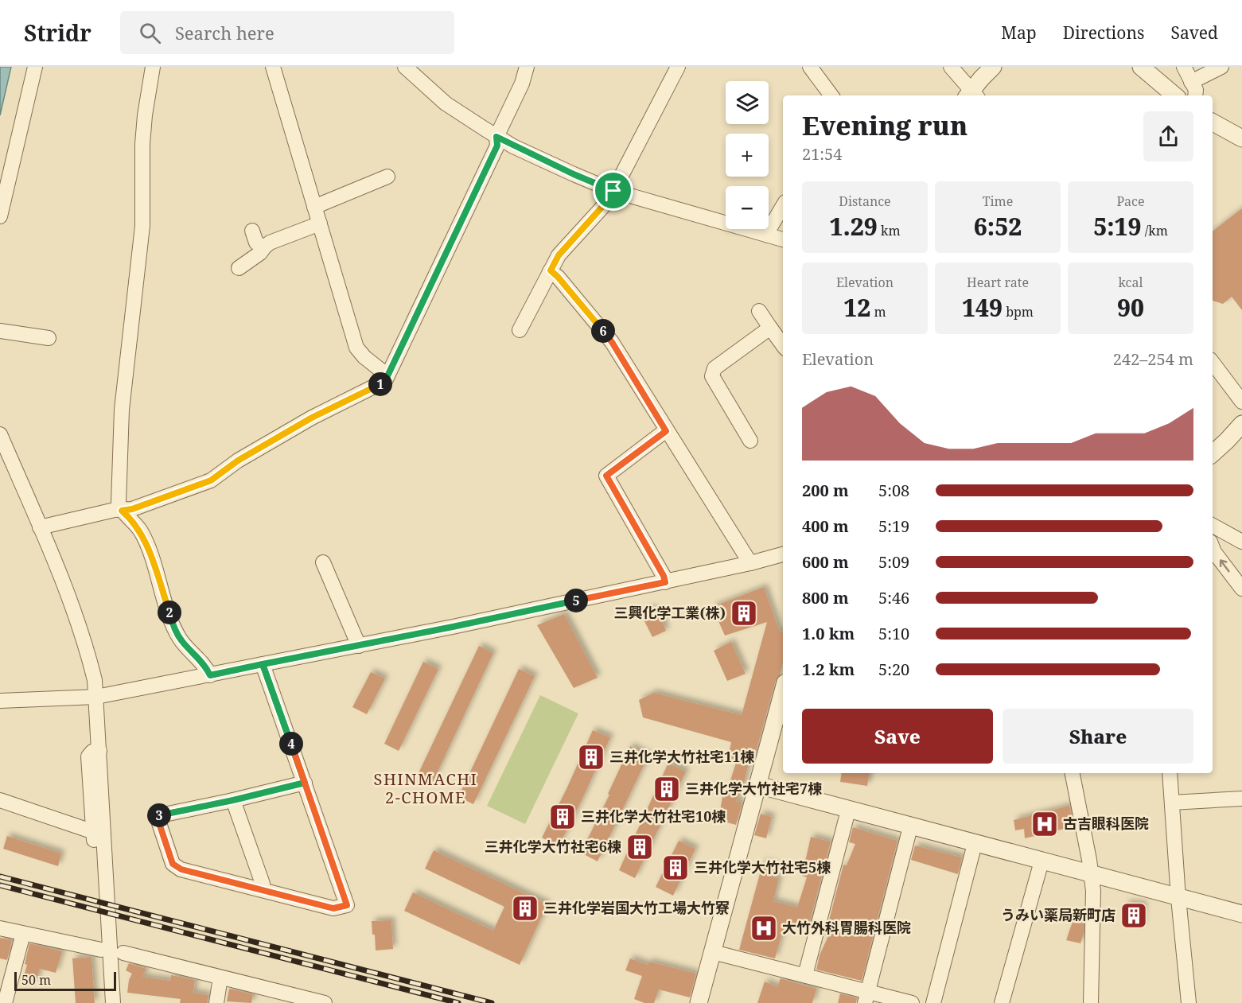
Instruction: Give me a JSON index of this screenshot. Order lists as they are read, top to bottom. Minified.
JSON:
{"districts":["SHINMACHI 2-CHOME"],"places":{"building":["三興化学工業(株)","三井化学大竹社宅11棟","三井化学大竹社宅7棟","三井化学大竹社宅10棟","三井化学大竹社宅6棟","三井化学大竹社宅5棟","三井化学岩国大竹工場大竹寮","うみい薬局新町店"],"hospital":["古吉眼科医院","大竹外科胃腸科医院"]},"scale_bar":"50 m","page":{"header":"Stridr","search":"Search here","nav":["Map","Directions","Saved"],"map_buttons":["+","−"],"heading":["Evening run","21:54"],"stats":[["Distance","1.29 km"],["Time","6:52"],["Pace","5:19 /km"],["Elevation","12 m"],["Heart rate","149 bpm"],["kcal","90"]],"pins":["6","1","5","2","4","3"],"chart":["Elevation","242–254 m"],"list":[{"name":"200 m","note":"5:08"},{"name":"400 m","note":"5:19"},{"name":"600 m","note":"5:09"},{"name":"800 m","note":"5:46"},{"name":"1.0 km","note":"5:10"},{"name":"1.2 km","note":"5:20"}],"buttons":["Save","Share"],"scale":"50 m"}}
